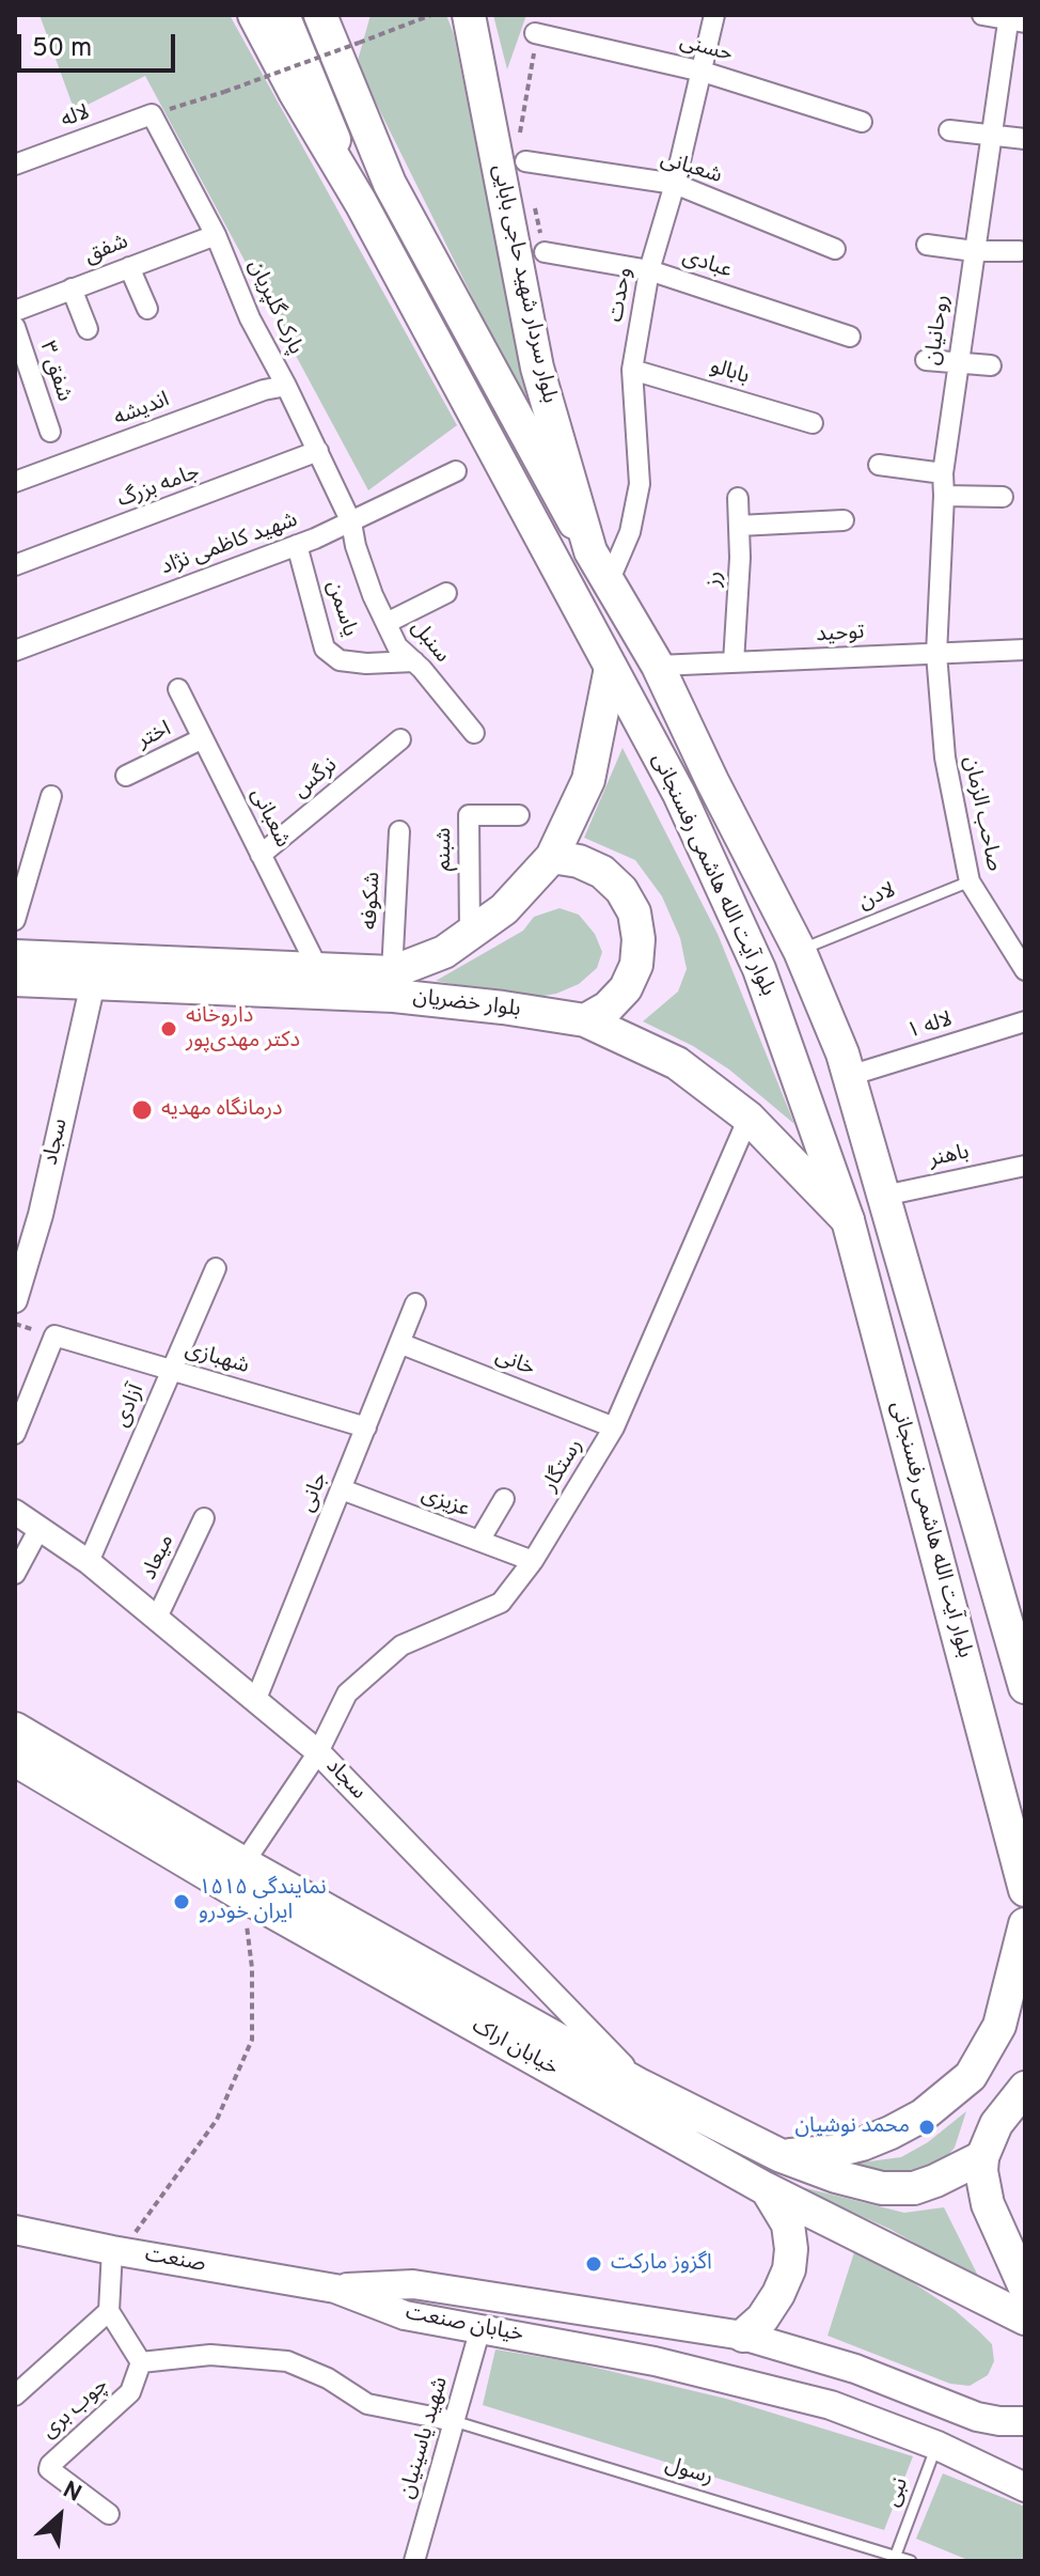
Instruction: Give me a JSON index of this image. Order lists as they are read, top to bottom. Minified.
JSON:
{"streets":{"main road":["بلوار سردار شهید حاجی بابایی","بلوار آیت الله هاشمی رفسنجانی","بلوار خضریان","خیابان اراک","صنعت","خیابان صنعت"],"street":["حسنی","لاله","شعبانی","شفق","عبادی","وحدت","پارک گلپریان","روحانیان","شفق ۳","بابالو","اندیشه","جامه بزرگ","شهید کاظمی نژاد","رز","یاسمن","توحید","سنبل","اختر","نرگس","صاحب الزمان","شبنم","شکوفه","لاله ۱","سجاد","باهنر","شهبازی","خانی","آزادی","رستگار","جانی","عزیزی","میعاد","چوب بری","شهید یاسینیان"],"lane":["لادن","رسول","نبی"]},"crossings":[["حسنی","وحدت"],["لاله","پارک گلپریان"],["شعبانی","وحدت"],["شعبانی","اختر"],["شعبانی","نرگس"],["شعبانی","بلوار خضریان"],["شفق","پارک گلپریان"],["عبادی","وحدت"],["بلوار سردار شهید حاجی بابایی","بلوار آیت الله هاشمی رفسنجانی"],["وحدت","بابالو"],["وحدت","بلوار آیت الله هاشمی رفسنجانی"],["پارک گلپریان","اندیشه"],["پارک گلپریان","جامه بزرگ"],["پارک گلپریان","شهید کاظمی نژاد"],["پارک گلپریان","سنبل"],["روحانیان","توحید"],["روحانیان","صاحب الزمان"],["شهید کاظمی نژاد","یاسمن"],["شهید کاظمی نژاد","سنبل"],["رز","توحید"],["یاسمن","سنبل"],["توحید","صاحب الزمان"],["توحید","بلوار آیت الله هاشمی رفسنجانی"],["صاحب الزمان","لادن"],["شبنم","بلوار خضریان"],["بلوار آیت الله هاشمی رفسنجانی","لادن"],["بلوار آیت الله هاشمی رفسنجانی","بلوار خضریان"],["بلوار آیت الله هاشمی رفسنجانی","لاله ۱"],["بلوار آیت الله هاشمی رفسنجانی","باهنر"],["شکوفه","بلوار خضریان"],["بلوار خضریان","سجاد"],["بلوار خضریان","رستگار"],["سجاد","آزادی"],["سجاد","رستگار"],["سجاد","جانی"],["سجاد","میعاد"],["سجاد","خیابان اراک"],["شهبازی","آزادی"],["شهبازی","جانی"],["خانی","رستگار"],["خانی","جانی"],["رستگار","عزیزی"],["رستگار","خیابان اراک"],["جانی","عزیزی"],["صنعت","خیابان صنعت"],["خیابان صنعت","شهید یاسینیان"],["خیابان صنعت","نبی"],["شهید یاسینیان","رسول"],["رسول","نبی"]],"places":["داروخانه دکتر مهدی‌پور","درمانگاه مهدیه","نمایندگی ۱۵۱۵ ایران خودرو","محمد نوشیان","اگزوز مارکت"],"scale_bar":"50 m","north":"top right"}
